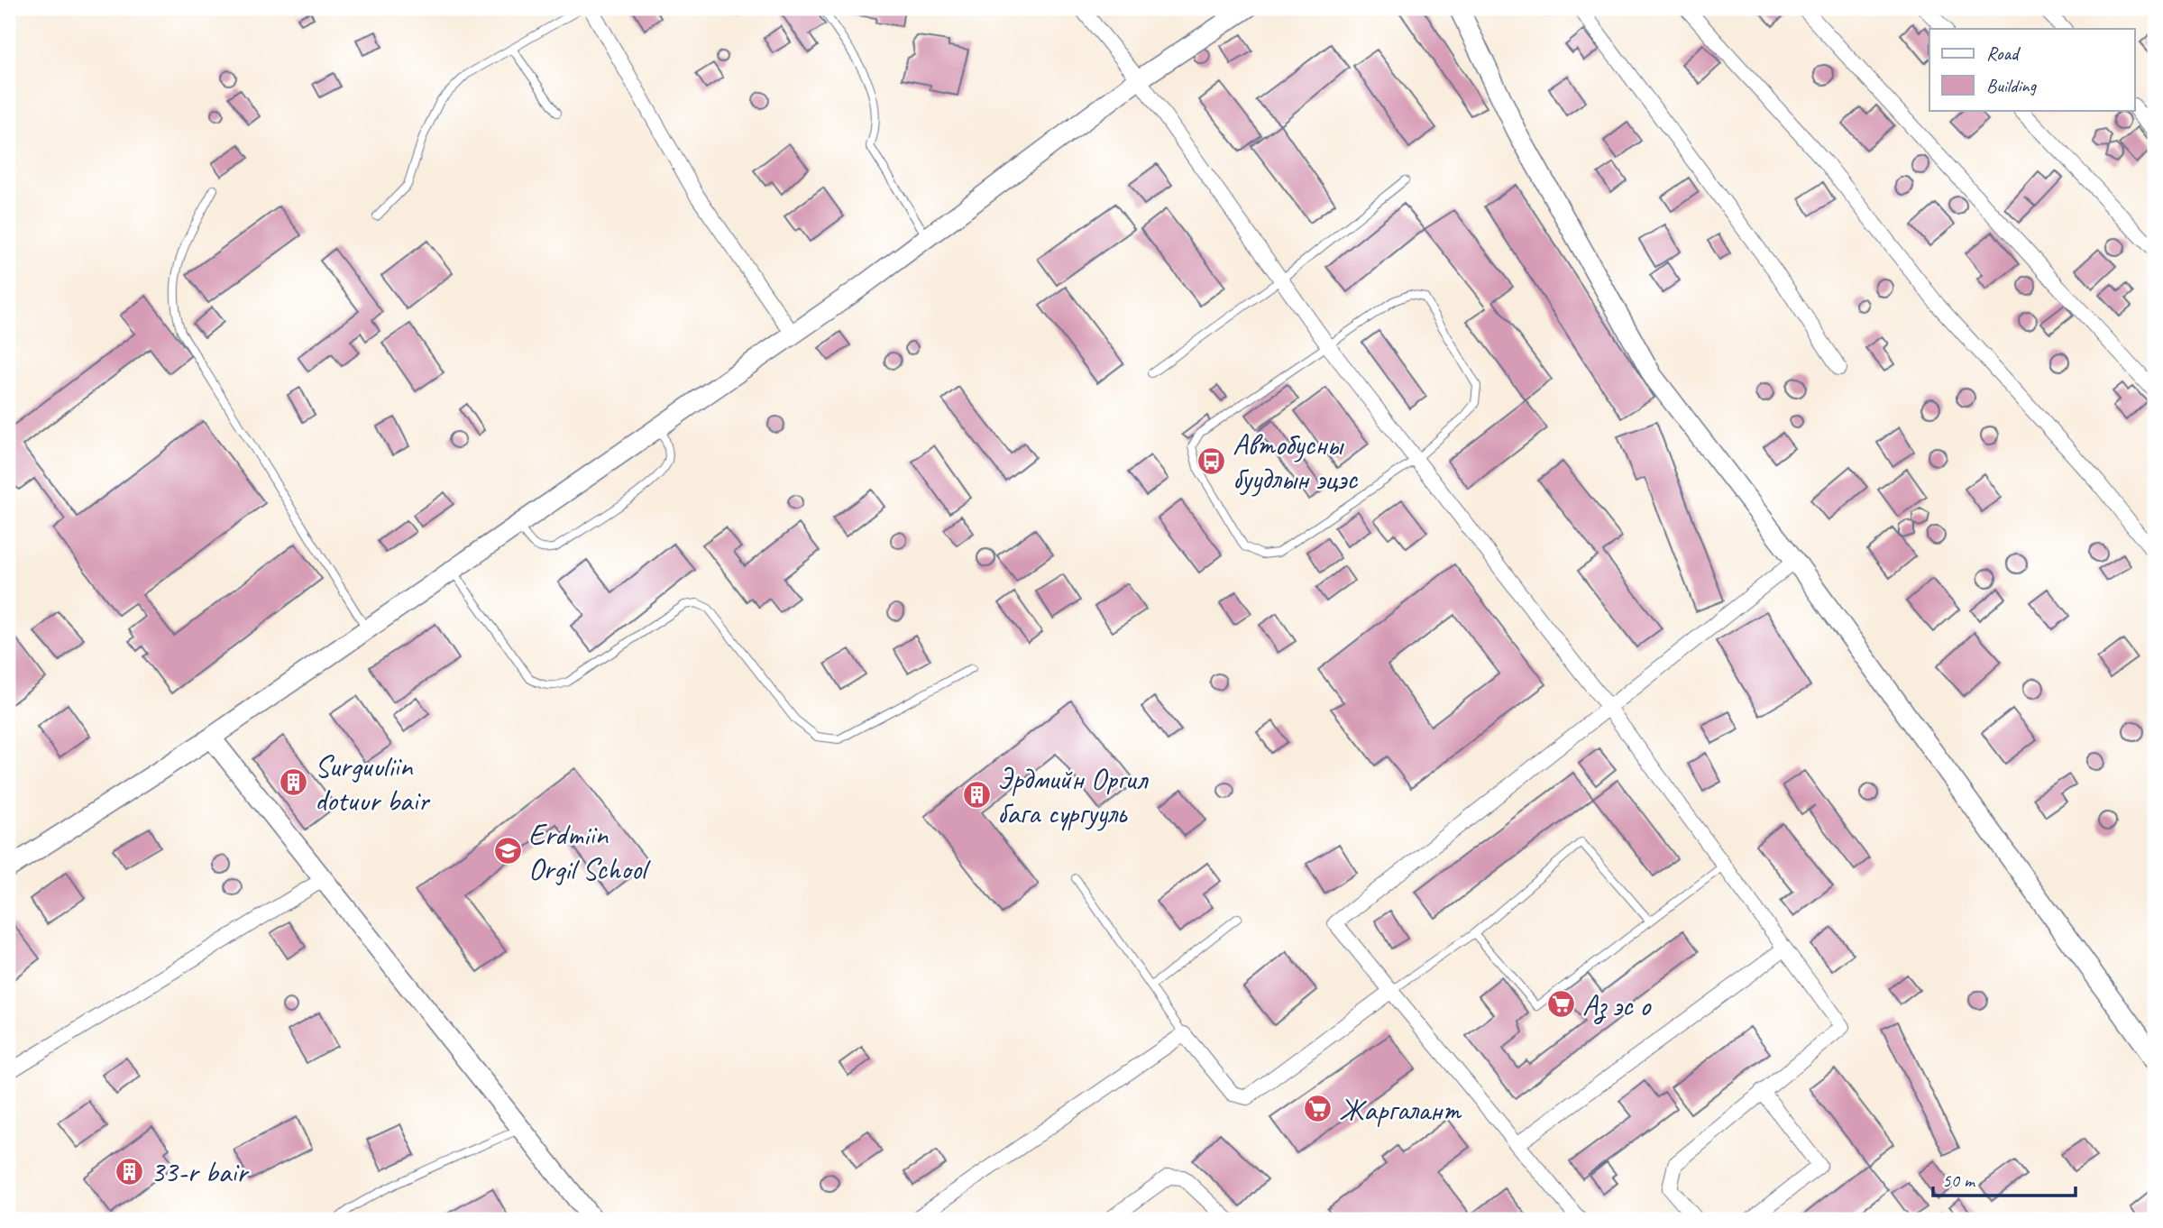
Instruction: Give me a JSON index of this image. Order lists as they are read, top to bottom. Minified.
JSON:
{"places":{"bus stop":["Автобусны буудлын эцэс"],"building":["Surguuliin dotuur bair","Эрдмийн Оргил бага сургууль","33-r bair"],"school or university":["Erdmiin Orgil School"],"supermarket":["Аз эс о","Жаргалант"]},"legend":["Road","Building"],"scale_bar":"50 m"}
